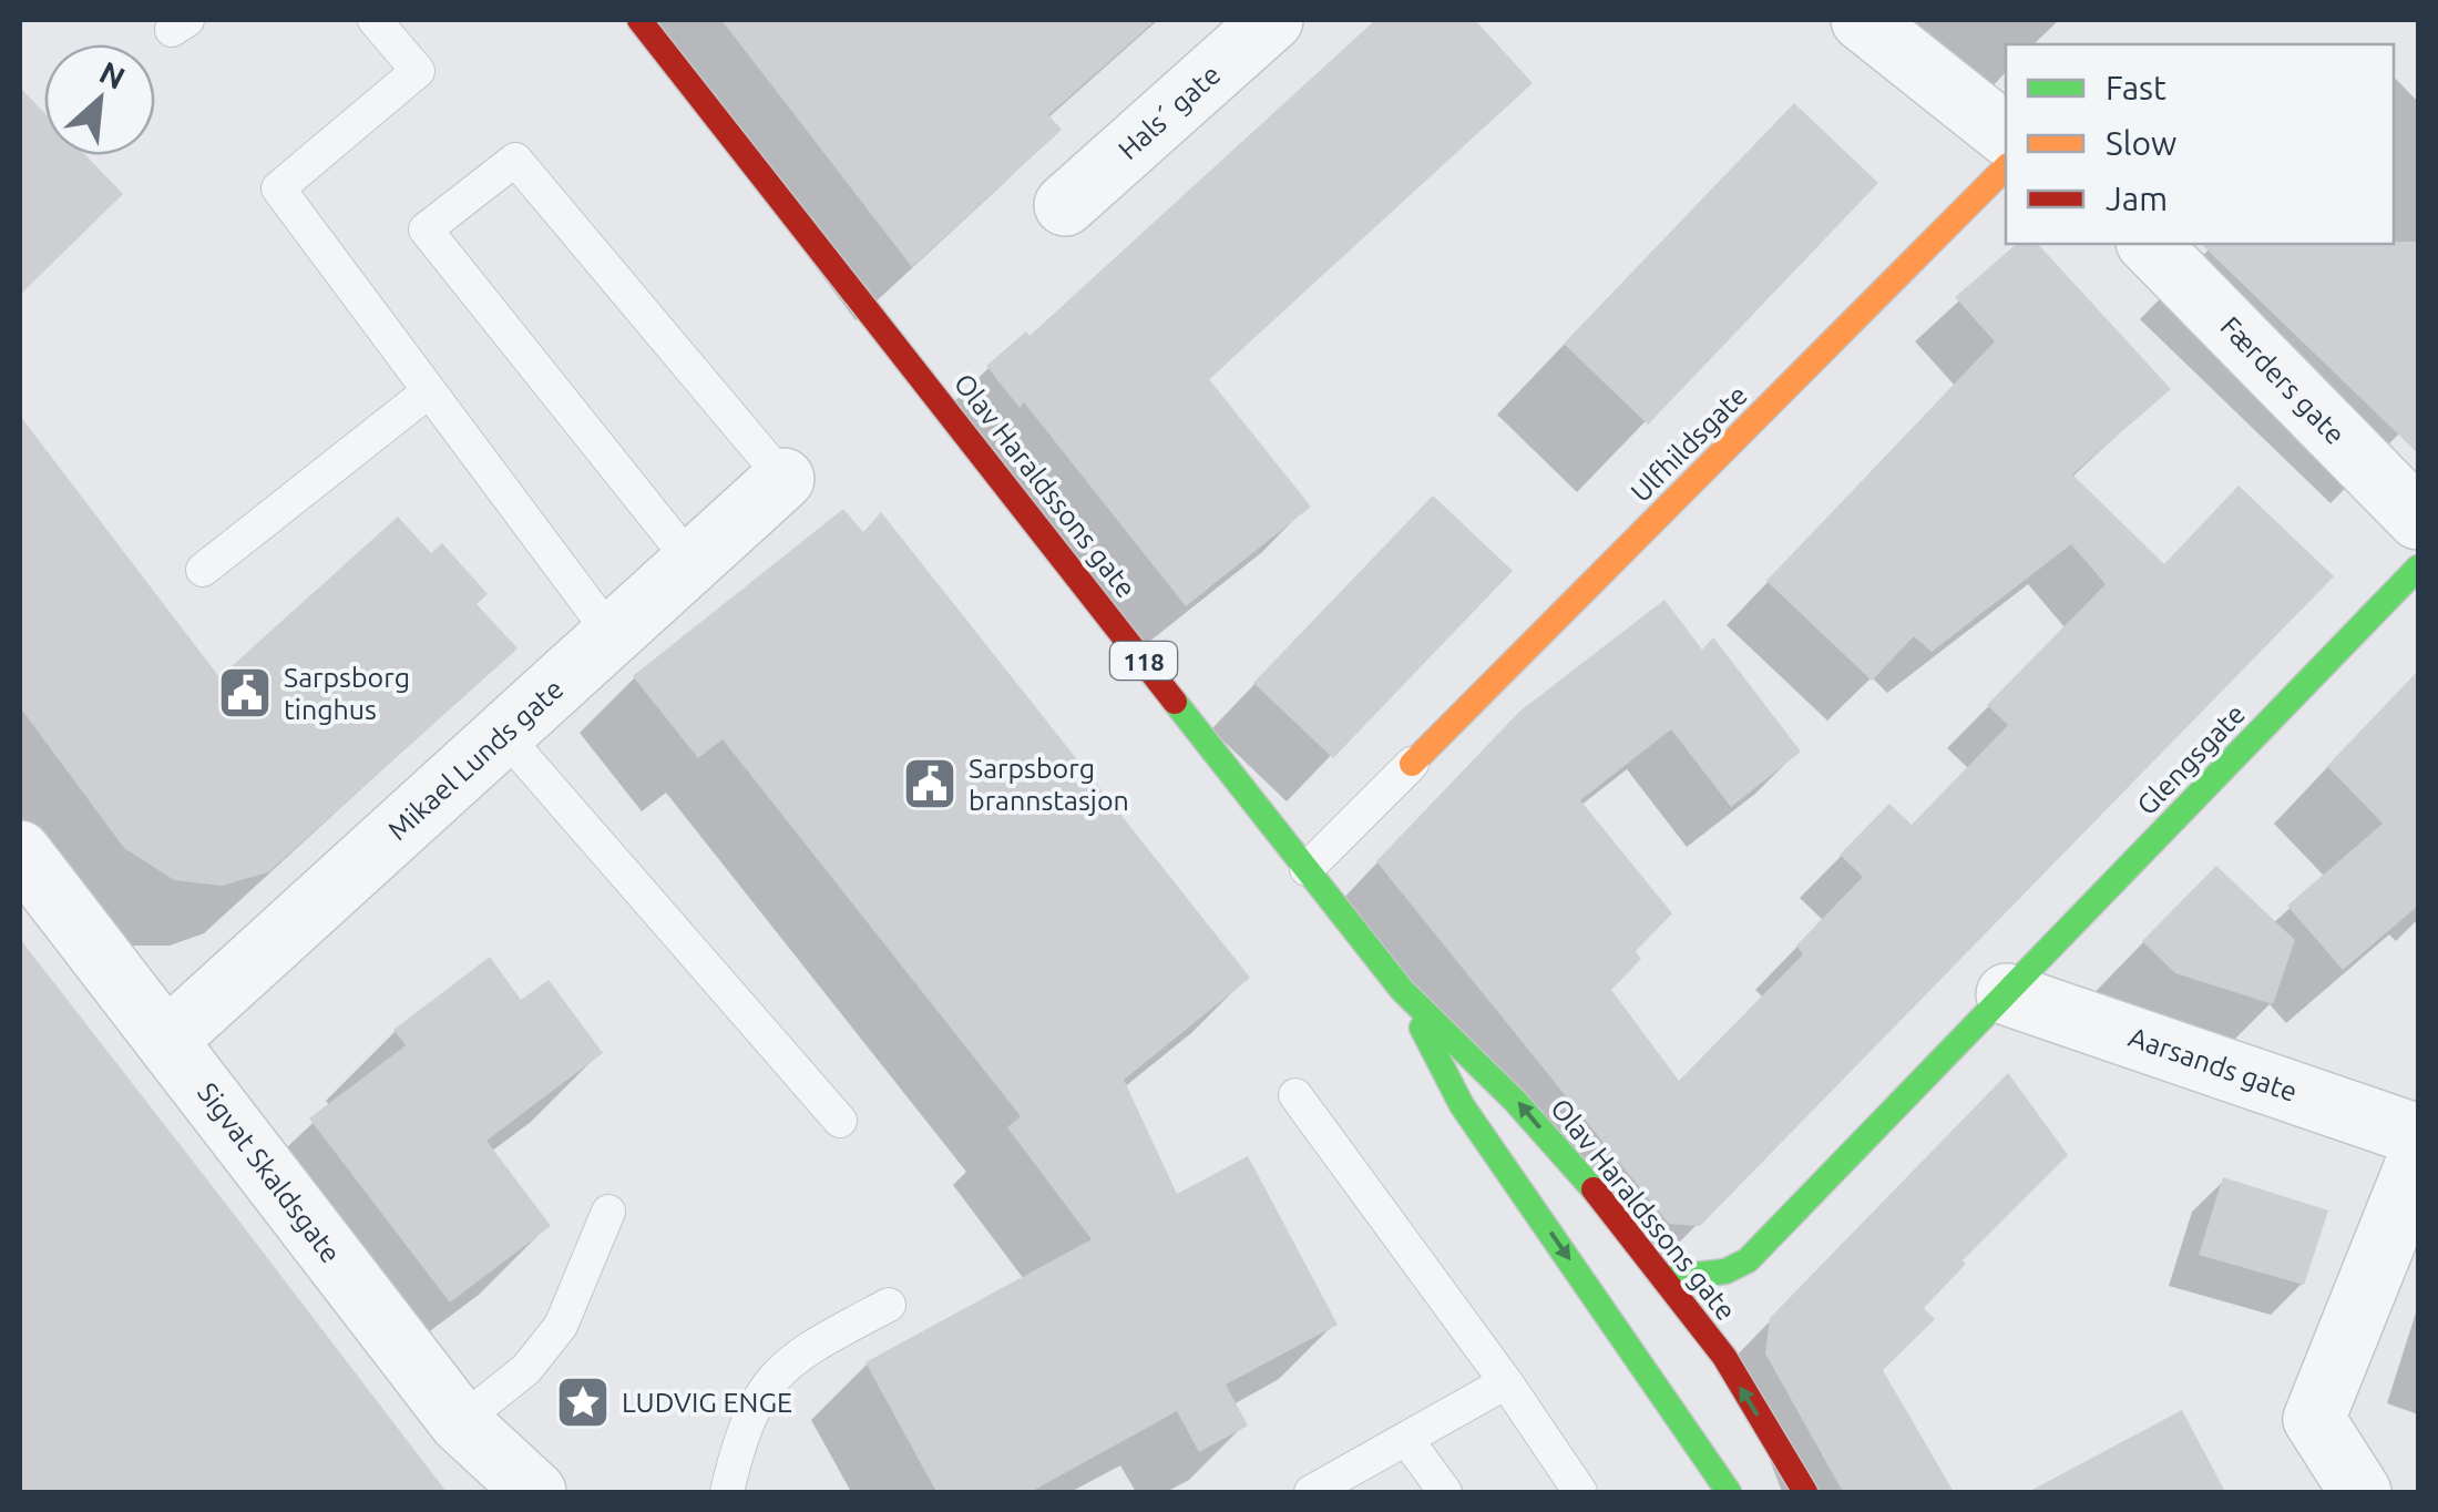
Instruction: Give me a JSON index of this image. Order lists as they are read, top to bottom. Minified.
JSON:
{"streets":{"main road":["Ulfhildsgate","Olav Haraldssons gate","118","Glengsgate"],"street":["Hals´ gate","Færders gate","Mikael Lunds gate","Aarsands gate","Sigvat Skaldsgate"]},"crossings":[["Olav Haraldssons gate","Glengsgate"],["Mikael Lunds gate","Sigvat Skaldsgate"],["Glengsgate","Aarsands gate"]],"places":{"public building":["Sarpsborg tinghus","Sarpsborg brannstasjon"],"place":["LUDVIG ENGE"]},"legend":["Fast","Slow","Jam"],"north":"top right"}
